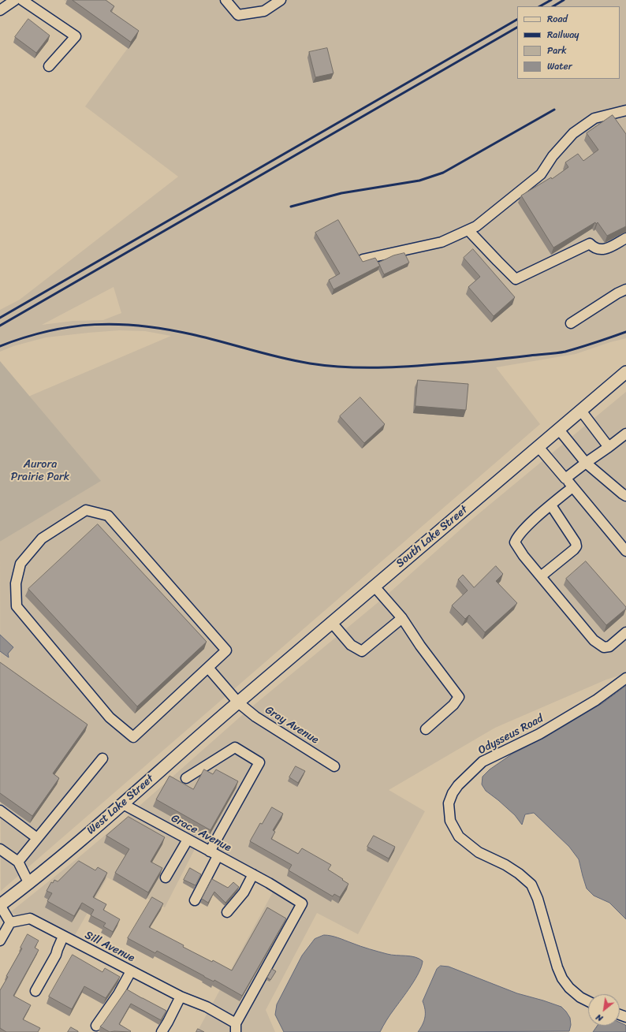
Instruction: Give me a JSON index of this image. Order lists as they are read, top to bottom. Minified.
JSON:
{"streets":{"main road":["South Lake Street","West Lake Street"],"street":["Gray Avenue","Odysseus Road","Grace Avenue","Sill Avenue"]},"crossings":[["South Lake Street","Gray Avenue"],["South Lake Street","West Lake Street"],["Gray Avenue","West Lake Street"],["West Lake Street","Grace Avenue"],["Grace Avenue","Sill Avenue"]],"parks":["Aurora Prairie Park"],"legend":["Road","Railway","Park","Water"],"north":"bottom left"}
